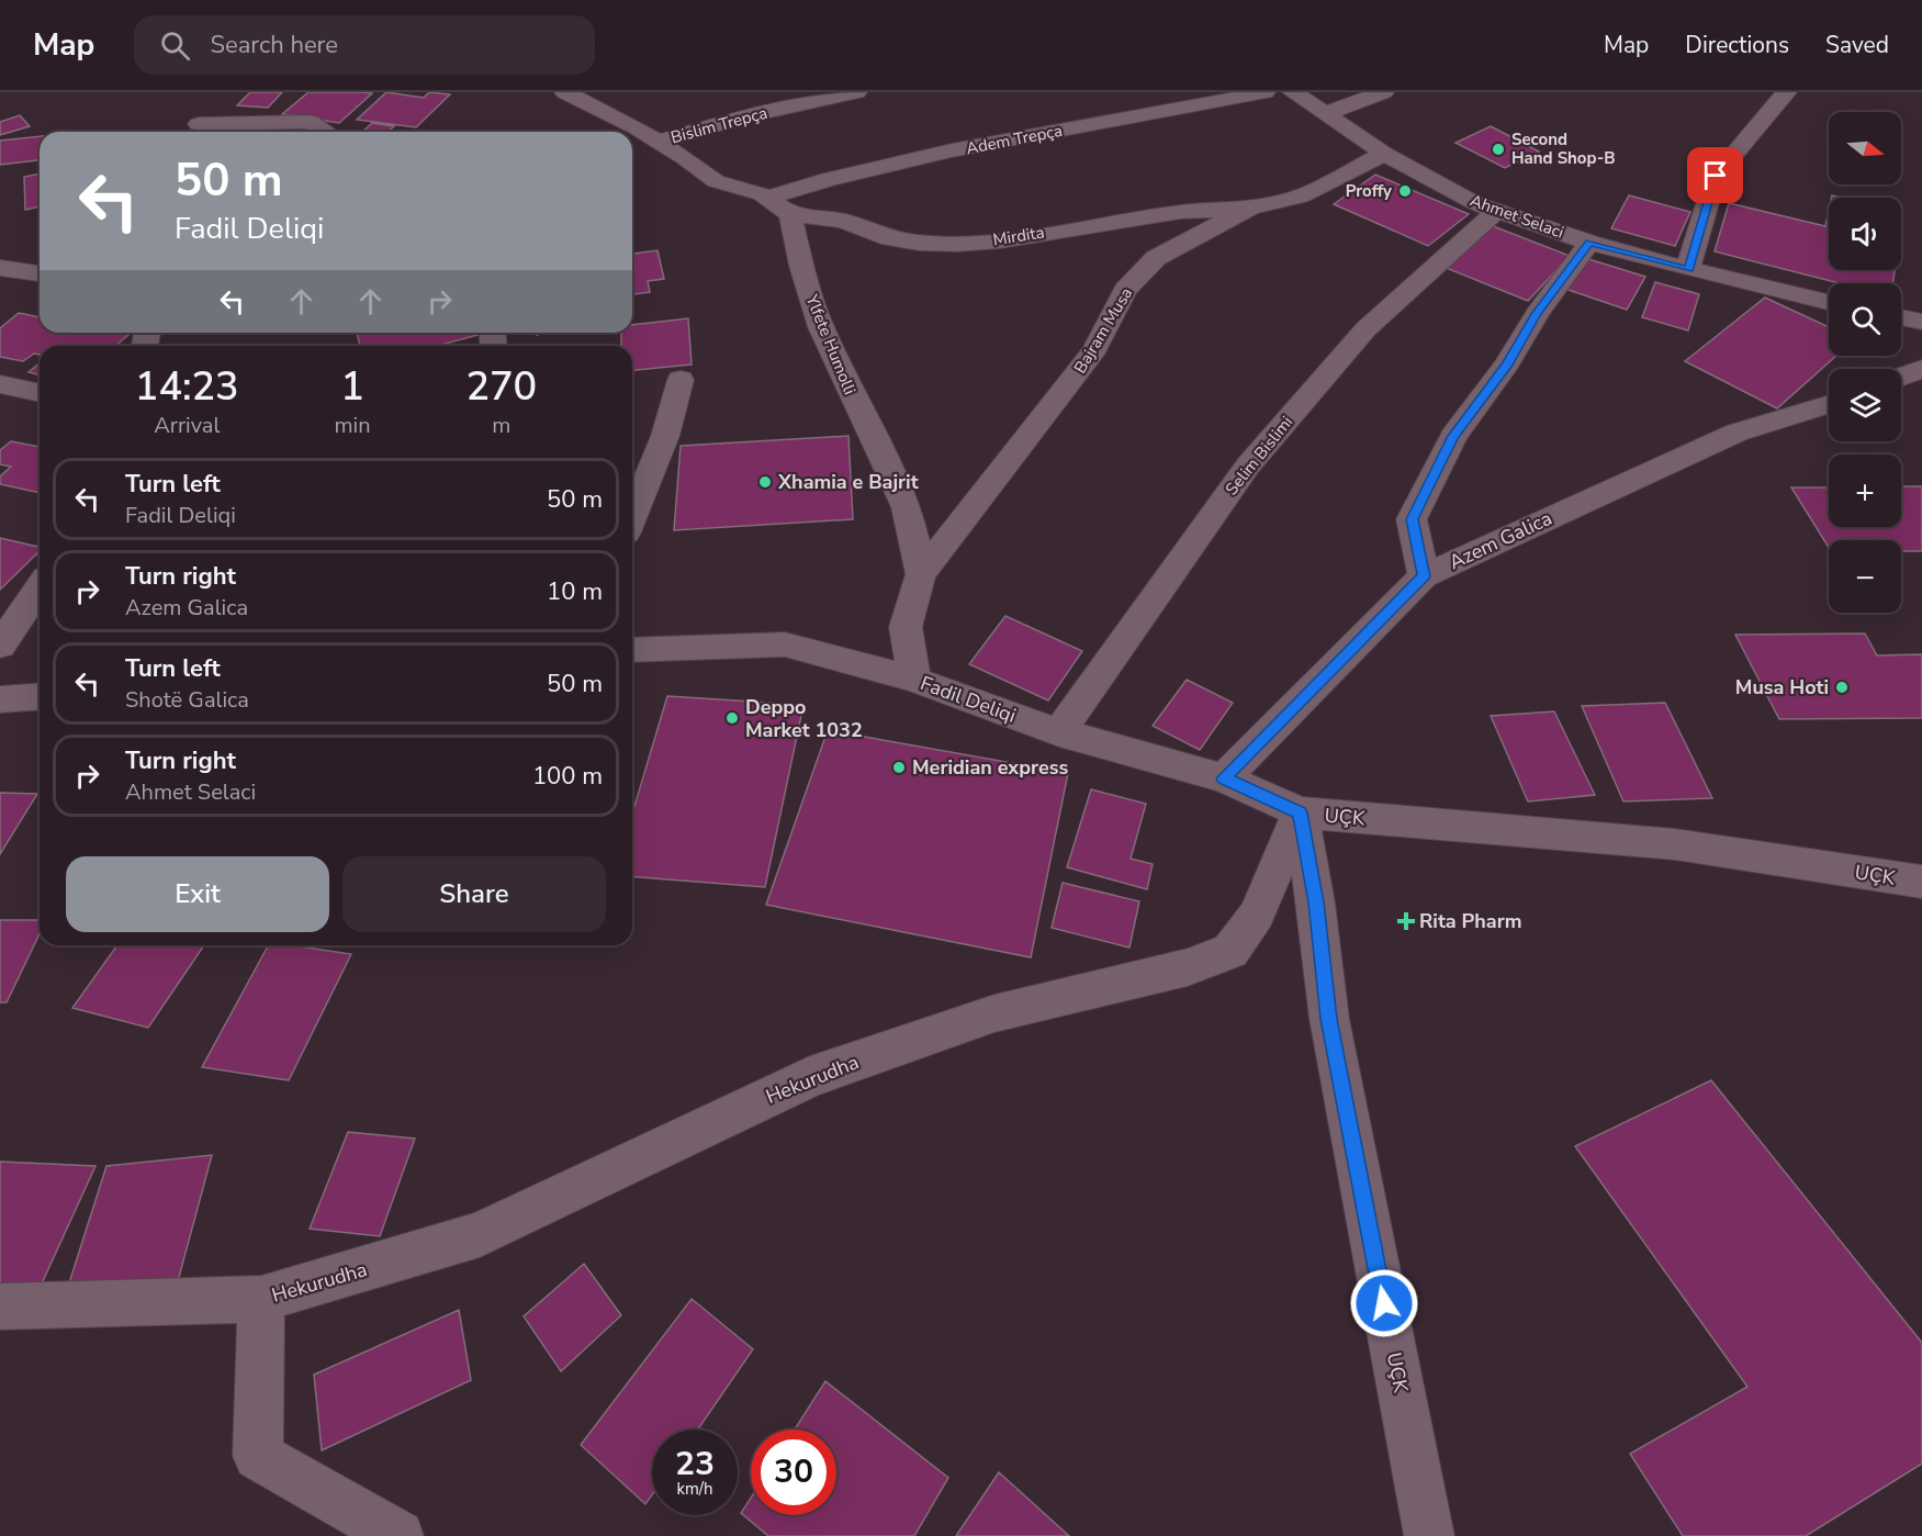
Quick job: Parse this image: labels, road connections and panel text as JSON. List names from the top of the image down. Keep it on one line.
{"streets":{"street":["Bislim Trepça","Adem Trepça","Ahmet Selaci","Mirdita","Bajram Musa","Ylfete Humolli","Selim Bislimi","Azem Galica","Fadil Deliqi","UÇK","Hekurudha"]},"crossings":[["Ahmet Selaci","Bajram Musa"],["Ahmet Selaci","Selim Bislimi"],["Mirdita","Bajram Musa"],["Mirdita","Ylfete Humolli"],["Bajram Musa","Ylfete Humolli"],["Ylfete Humolli","Fadil Deliqi"],["Selim Bislimi","Fadil Deliqi"],["Azem Galica","Fadil Deliqi"],["Fadil Deliqi","UÇK"],["Fadil Deliqi","Hekurudha"],["UÇK","Hekurudha"]],"places":{"other":["Second Hand Shop-B","Proffy","Xhamia e Bajrit","Musa Hoti","Deppo Market 1032","Meridian express"],"health":["Rita Pharm"]},"north":"right","page":{"header":"Map","search":"Search here","nav":["Map","Directions","Saved"],"map_buttons":["+","−"],"turn":["50 m","Fadil Deliqi"],"eta":["14:23","Arrival","1","min","270","m"],"list":[{"name":"Turn left","note":"Fadil Deliqi","value":"50 m"},{"name":"Turn right","note":"Azem Galica","value":"10 m"},{"name":"Turn left","note":"Shotë Galica","value":"50 m"},{"name":"Turn right","note":"Ahmet Selaci","value":"100 m"}],"buttons":["Exit","Share"],"speed":"23 km/h","limit":"30"}}
